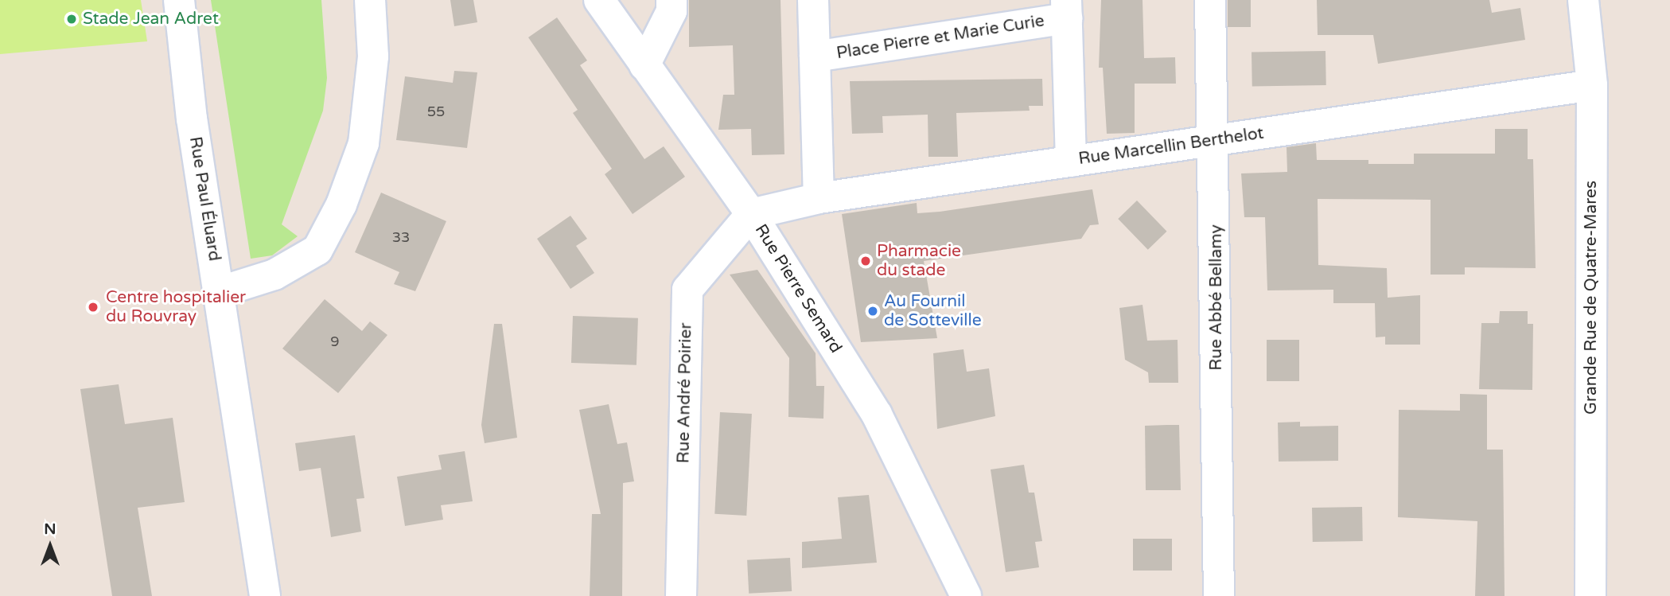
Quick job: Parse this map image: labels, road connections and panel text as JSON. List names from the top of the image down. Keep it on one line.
{"streets":{"street":["Place Pierre et Marie Curie","Rue Marcellin Berthelot","Rue Paul Éluard","Rue Pierre Semard","Rue Abbé Bellamy","Grande Rue de Quatre-Mares","Rue André Poirier"]},"crossings":[["Place Pierre et Marie Curie","Rue Marcellin Berthelot"],["Rue Marcellin Berthelot","Rue Pierre Semard"],["Rue Marcellin Berthelot","Rue Abbé Bellamy"],["Rue Marcellin Berthelot","Grande Rue de Quatre-Mares"],["Rue Marcellin Berthelot","Rue André Poirier"],["Rue Pierre Semard","Rue André Poirier"]],"places":["Stade Jean Adret","Pharmacie du stade","Centre hospitalier du Rouvray","Au Fournil de Sotteville"],"house_numbers":["55","33","9"],"north":"top"}
